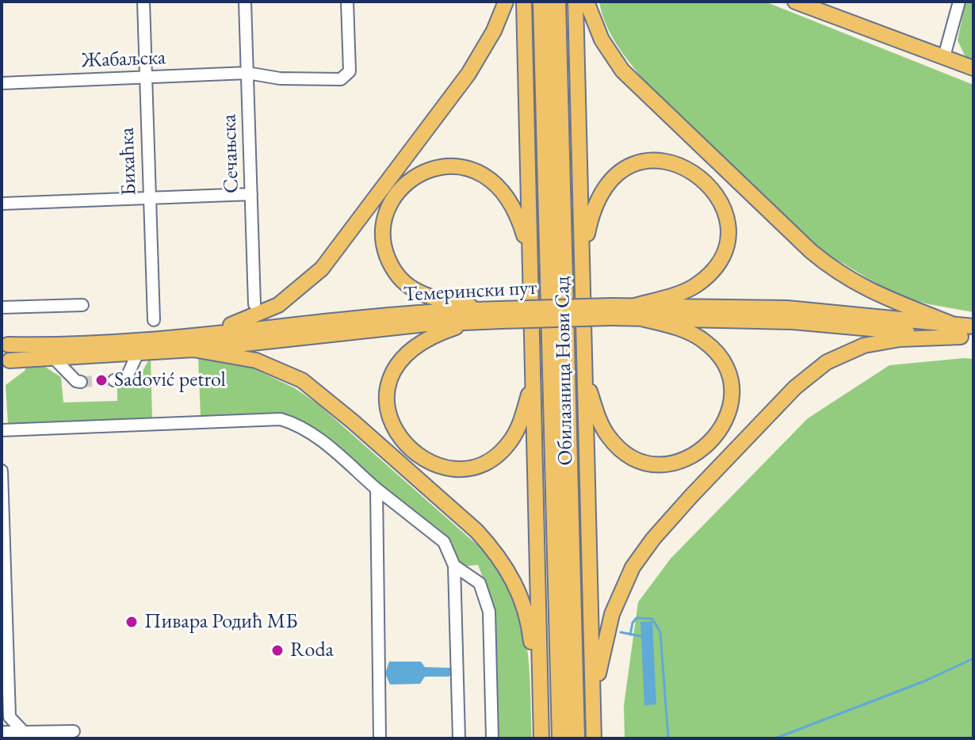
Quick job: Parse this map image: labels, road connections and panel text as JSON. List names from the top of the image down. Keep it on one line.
{"streets":{"main road":["Темерински пут","Обилазница Нови Сад"],"street":["Жабаљска","Сечањска","Бихаћка"]},"crossings":[["Жабаљска","Сечањска"],["Жабаљска","Бихаћка"]],"places":["Sadović petrol","Пивара Родић МБ","Roda"]}
